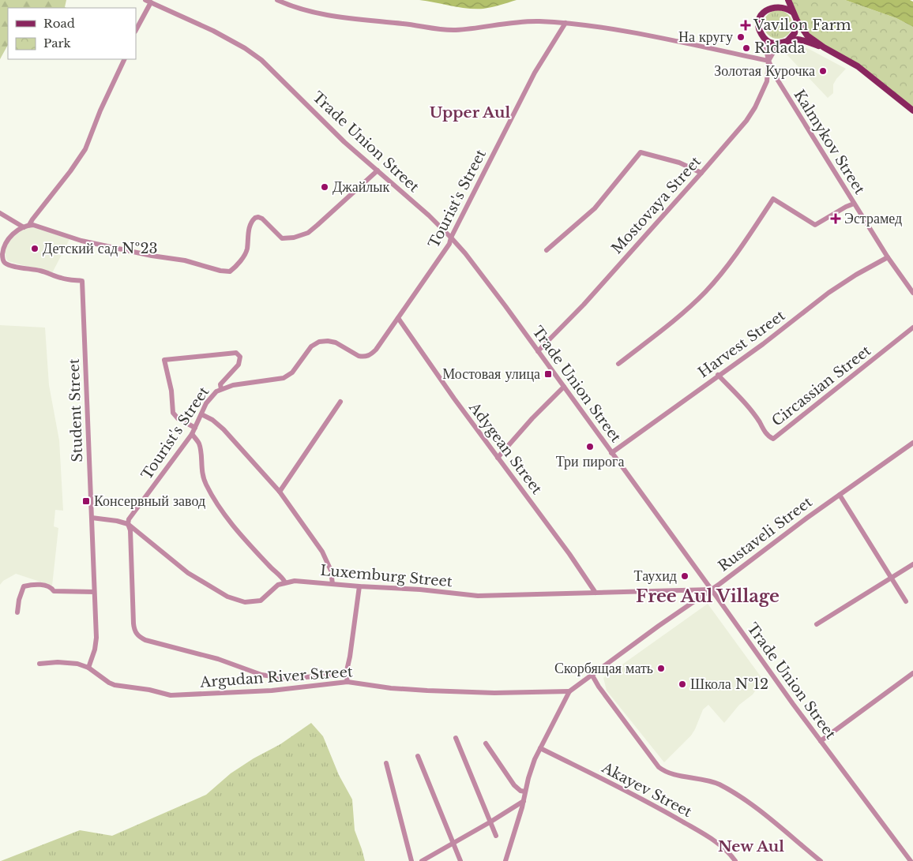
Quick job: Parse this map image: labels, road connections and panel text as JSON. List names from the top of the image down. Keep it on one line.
{"streets":{"street":["Trade Union Street","Kalmykov Street","Tourist's Street","Mostovaya Street","Harvest Street","Circassian Street","Student Street","Adygean Street","Rustaveli Street","Luxemburg Street","Argudan River Street","Akayev Street"]},"crossings":[["Trade Union Street","Tourist's Street"],["Trade Union Street","Mostovaya Street"],["Trade Union Street","Harvest Street"],["Trade Union Street","Rustaveli Street"],["Trade Union Street","Luxemburg Street"],["Kalmykov Street","Mostovaya Street"],["Kalmykov Street","Harvest Street"],["Tourist's Street","Adygean Street"],["Harvest Street","Circassian Street"],["Student Street","Argudan River Street"],["Adygean Street","Luxemburg Street"],["Rustaveli Street","Luxemburg Street"],["Rustaveli Street","Argudan River Street"],["Rustaveli Street","Akayev Street"]],"districts":["Upper Aul","Free Aul Village","New Aul"],"places":{"health":["Vavilon Farm","Эстрамед"],"other":["На кругу","Ridada","Золотая Курочка","Джайлык","Детский сад №23","Три пирога","Таухид","Скорбящая мать","Школа №12"],"transit":["Мостовая улица","Консервный завод"]},"legend":["Road","Park"]}
